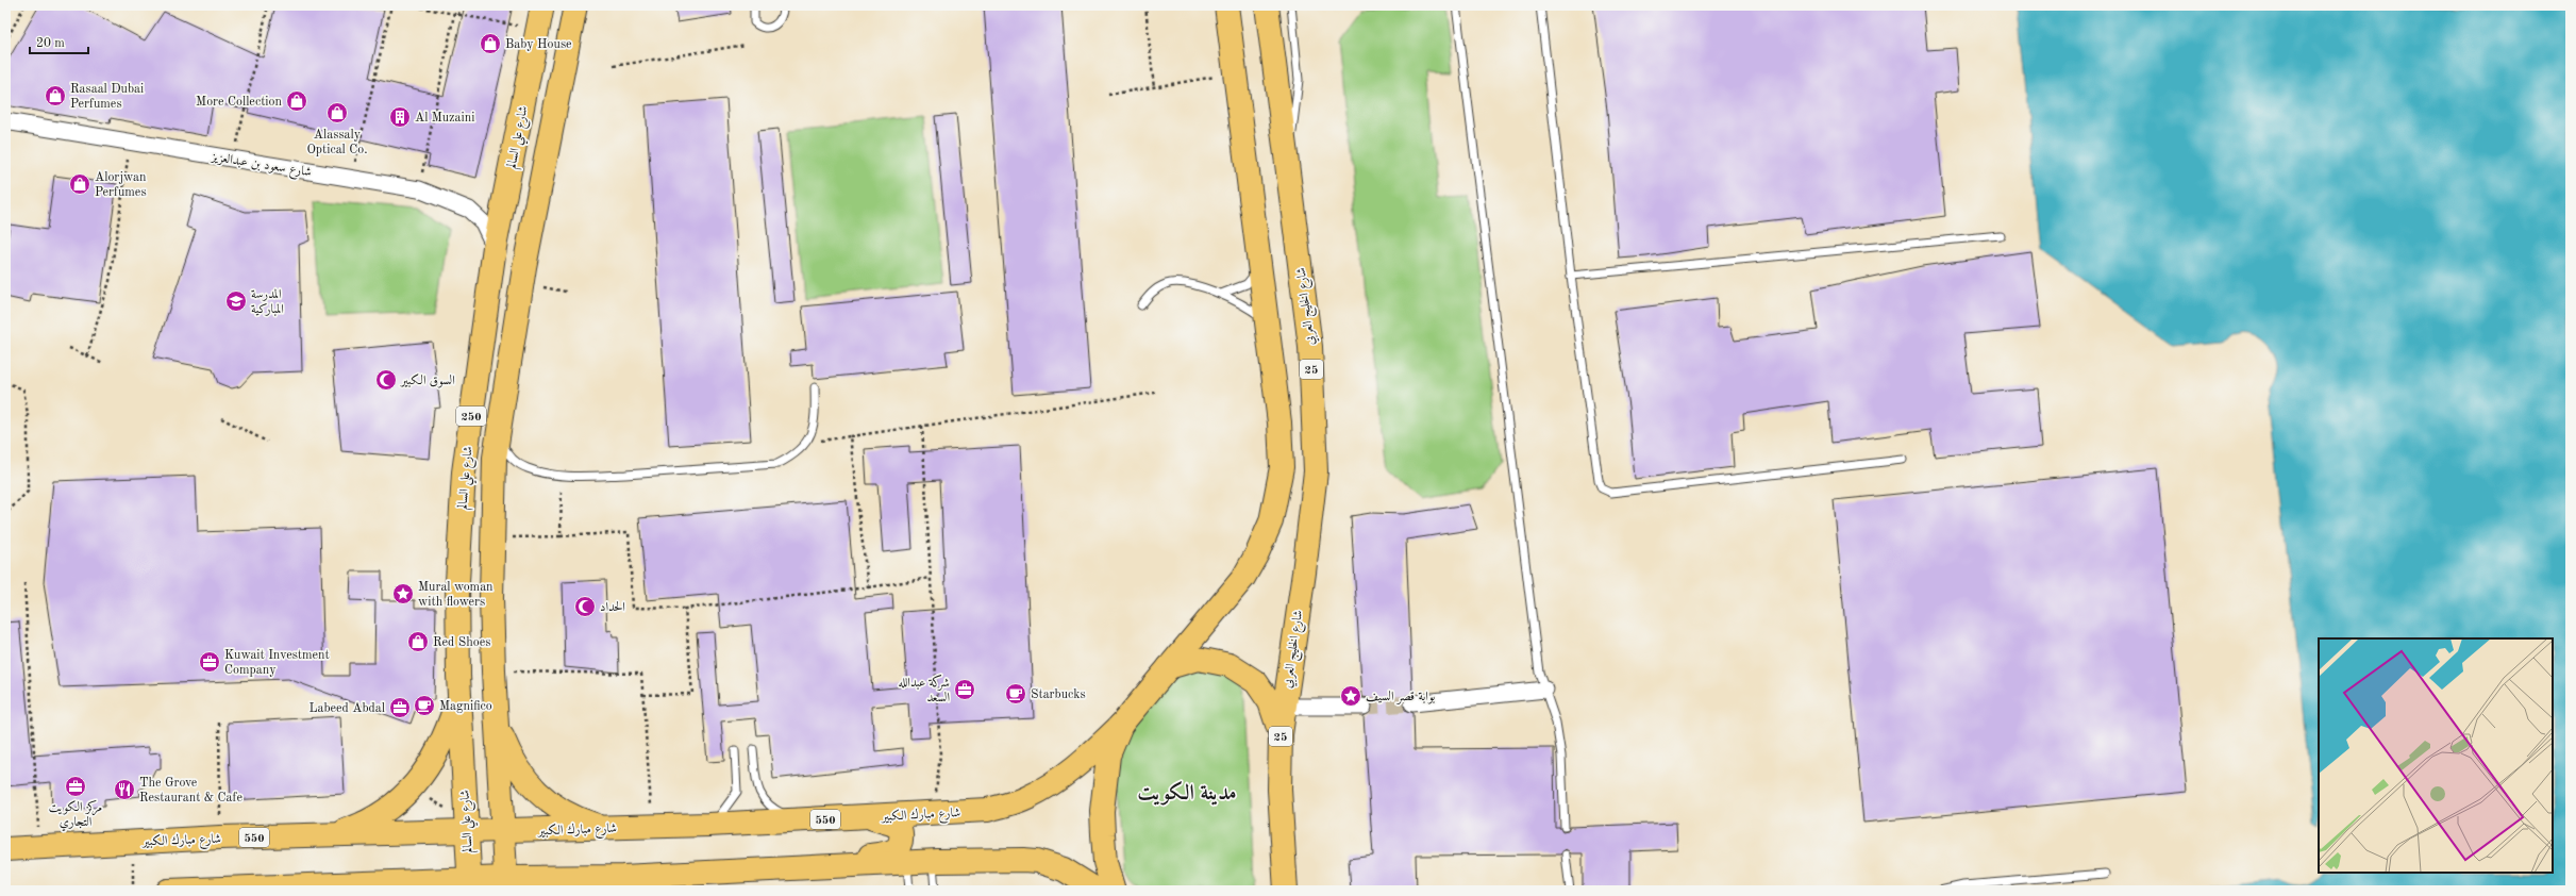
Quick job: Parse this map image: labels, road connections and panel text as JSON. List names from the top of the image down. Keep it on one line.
{"streets":{"main road":["شارع علي السالم","شارع الخليج العربي","25","250","شارع مبارك الكبير","550"],"street":["شارع سعود بن عبدالعزيز"]},"crossings":[["شارع علي السالم","شارع سعود بن عبدالعزيز"],["شارع علي السالم","شارع مبارك الكبير"],["شارع الخليج العربي","25"],["250","شارع مبارك الكبير"]],"districts":["مدينة الكويت"],"places":{"shop":["Baby House","Rasaal Dubai Perfumes","More Collection","Alassaly Optical Co.","Alorjwan Perfumes","Red Shoes"],"building":["Al Muzaini"],"school or university":["المدرسة المباركية"],"mosque":["السوق الكبير","الحداد"],"place":["Mural woman with flowers","بوابة قصر السيف"],"office":["Kuwait Investment Company","شركة عبدالله السعد","Labeed Abdal","مركز الكويت التجاري"],"cafe":["Starbucks","Magnifico"],"restaurant":["The Grove Restaurant & Cafe"]},"scale_bar":"20 m"}
